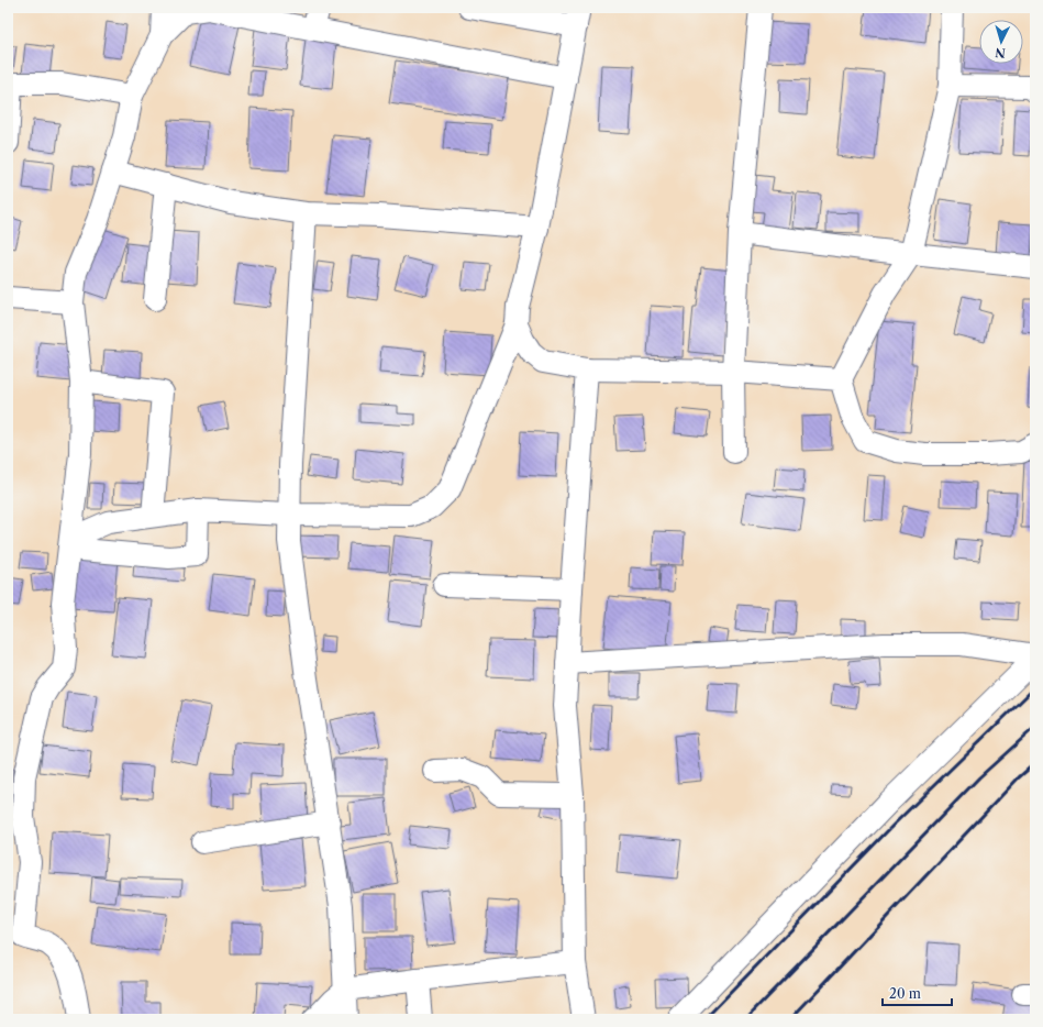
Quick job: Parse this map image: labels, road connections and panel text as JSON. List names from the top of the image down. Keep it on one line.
{"scale_bar":"20 m","north":"bottom"}
